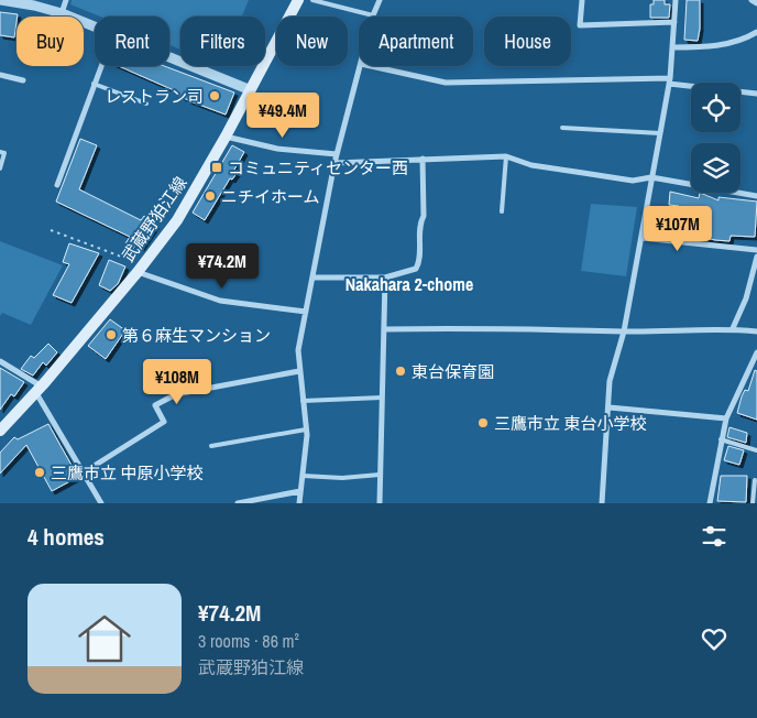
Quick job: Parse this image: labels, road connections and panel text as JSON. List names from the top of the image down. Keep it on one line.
{"streets":{"main road":["武蔵野狛江線"]},"districts":["Nakahara 2-chome"],"places":{"other":["レストラン司","ニチイホーム","第６麻生マンション","東台保育園","三鷹市立 東台小学校","三鷹市立 中原小学校"],"transit":["コミュニティセンター西"]},"page":{"chip":["Buy","Rent","Filters","New","Apartment","House"],"price":["¥49.4M","¥107M","¥74.2M","¥108M"],"heading":"4 homes","list":[{"name":"¥74.2M","note":"3 rooms · 86 m² · 武蔵野狛江線"}]}}
